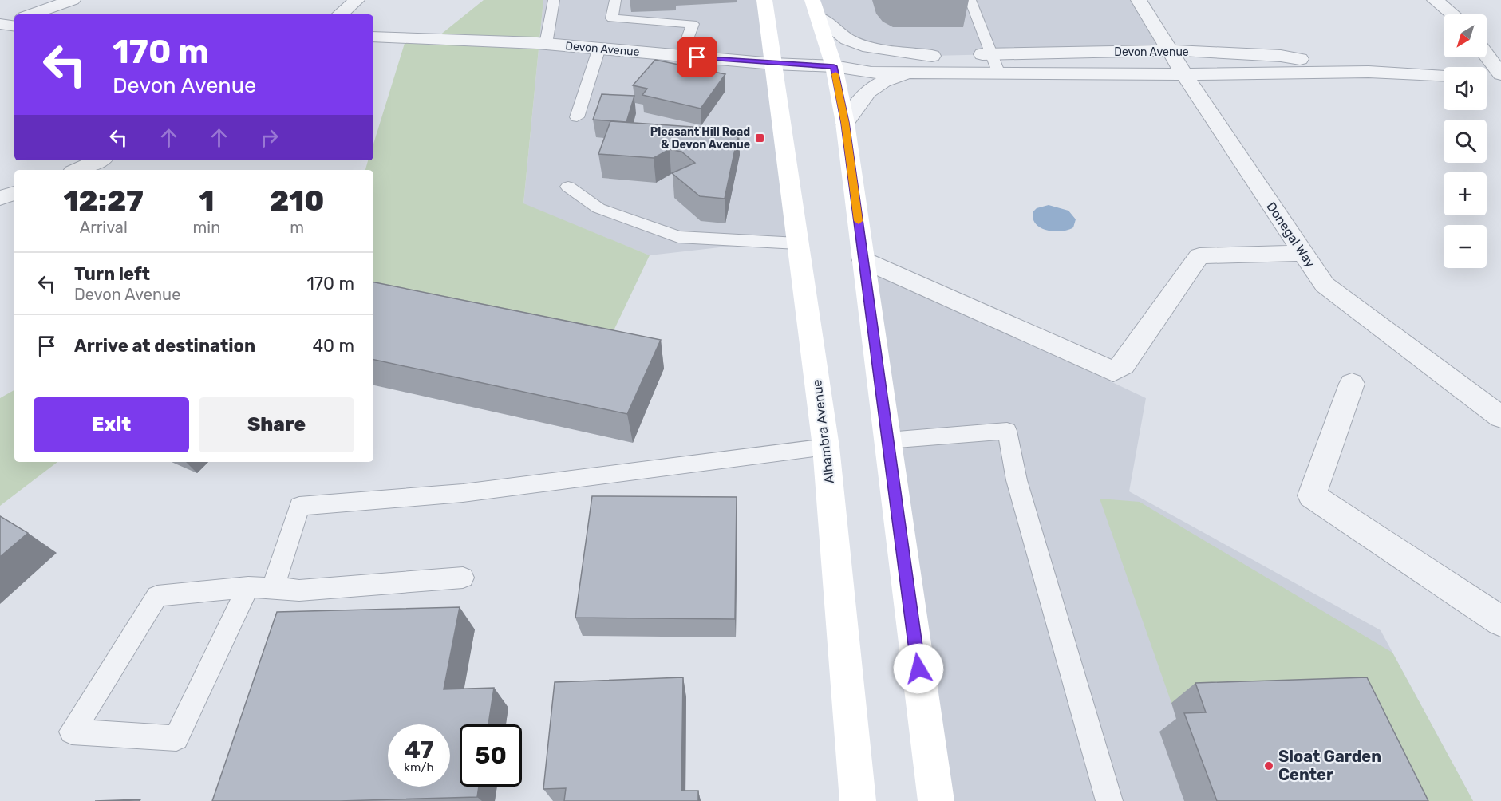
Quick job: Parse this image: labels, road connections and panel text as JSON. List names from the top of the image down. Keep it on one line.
{"streets":{"main road":["Alhambra Avenue"],"street":["Devon Avenue","Donegal Way"]},"crossings":[["Devon Avenue","Donegal Way"],["Devon Avenue","Alhambra Avenue"]],"places":{"transit":["Pleasant Hill Road & Devon Avenue"],"other":["Sloat Garden Center"]},"north":"bottom left","page":{"map_buttons":["+","−"],"turn":["170 m","Devon Avenue"],"eta":["12:27","Arrival","1","min","210","m"],"list":[{"name":"Turn left","note":"Devon Avenue","value":"170 m"},{"name":"Arrive at destination","value":"40 m"}],"buttons":["Exit","Share"],"speed":"47 km/h","limit":"50"}}
